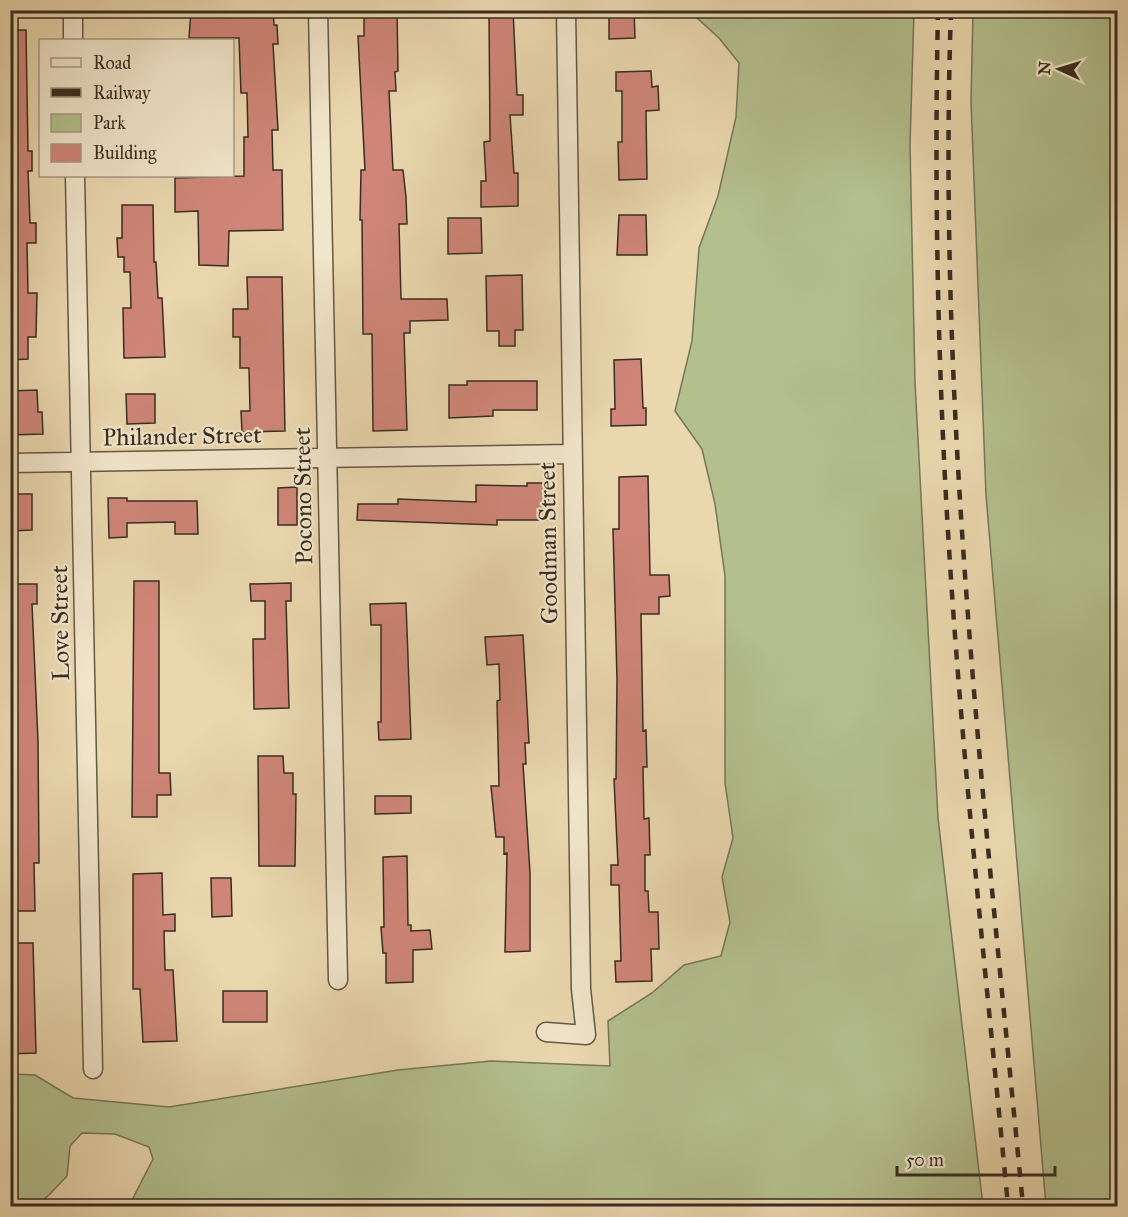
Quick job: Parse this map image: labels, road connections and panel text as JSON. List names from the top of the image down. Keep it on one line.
{"streets":{"street":["Philander Street","Pocono Street","Goodman Street","Love Street"]},"crossings":[["Philander Street","Pocono Street"],["Philander Street","Goodman Street"],["Philander Street","Love Street"]],"legend":["Road","Railway","Park","Building"],"scale_bar":"50 m","north":"left"}
